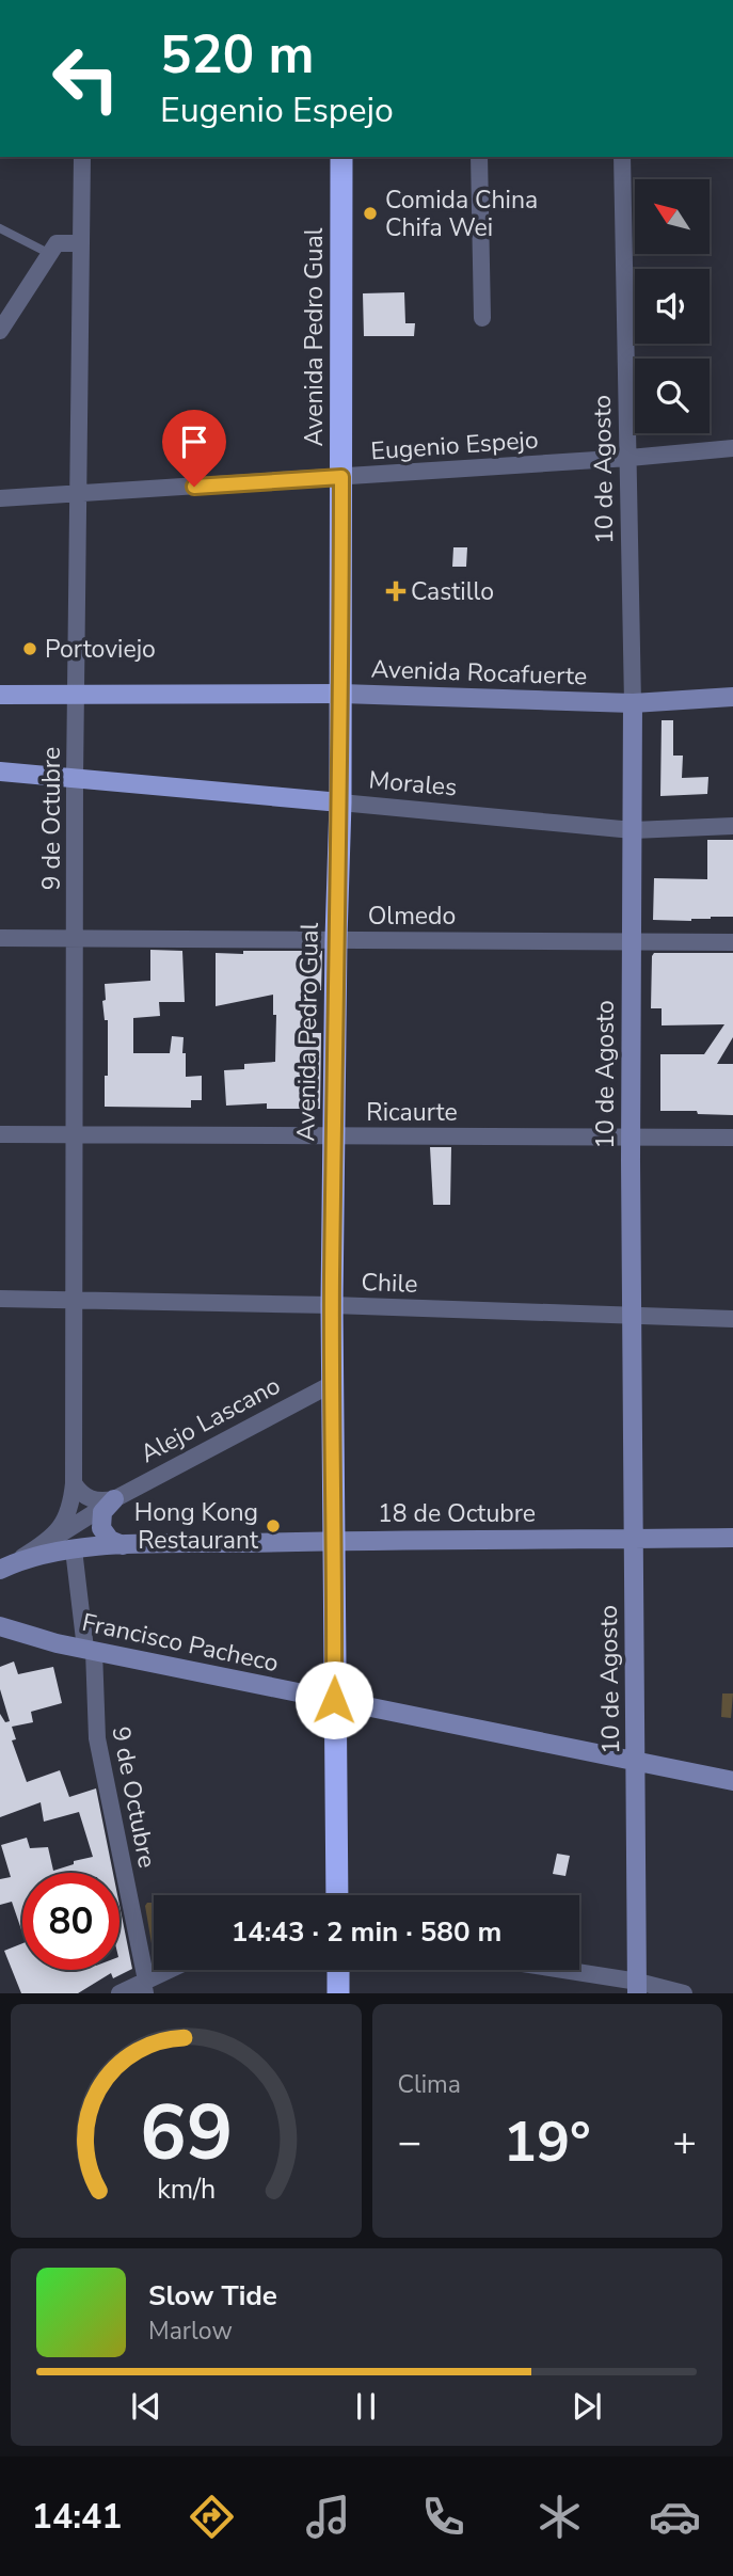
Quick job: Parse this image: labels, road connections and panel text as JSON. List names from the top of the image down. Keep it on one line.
{"streets":{"highway":["Avenida Pedro Gual"],"main road":["Avenida Rocafuerte","Morales"],"street":["Eugenio Espejo","10 de Agosto","9 de Octubre","Olmedo","Ricaurte","Chile","Alejo Lascano","18 de Octubre","Francisco Pacheco"]},"crossings":[["Avenida Pedro Gual","Eugenio Espejo"],["Avenida Pedro Gual","Avenida Rocafuerte"],["Avenida Pedro Gual","Morales"],["Avenida Pedro Gual","Olmedo"],["Avenida Pedro Gual","Ricaurte"],["Avenida Pedro Gual","Chile"],["Avenida Pedro Gual","Alejo Lascano"],["Avenida Pedro Gual","18 de Octubre"],["Avenida Pedro Gual","Francisco Pacheco"],["Eugenio Espejo","10 de Agosto"],["Eugenio Espejo","9 de Octubre"],["10 de Agosto","Avenida Rocafuerte"],["10 de Agosto","Morales"],["10 de Agosto","Olmedo"],["10 de Agosto","Ricaurte"],["10 de Agosto","Chile"],["10 de Agosto","18 de Octubre"],["10 de Agosto","Francisco Pacheco"],["Avenida Rocafuerte","9 de Octubre"],["Morales","9 de Octubre"],["9 de Octubre","Olmedo"],["9 de Octubre","Ricaurte"],["9 de Octubre","Chile"],["9 de Octubre","Alejo Lascano"],["9 de Octubre","18 de Octubre"],["9 de Octubre","Francisco Pacheco"],["Alejo Lascano","18 de Octubre"]],"places":{"other":["Comida China Chifa Wei","Portoviejo","Hong Kong Restaurant"],"health":["Castillo"]},"north":"top left","page":{"turn":["520 m","Eugenio Espejo"],"limit":"80","trip":"14:43 · 2 min · 580 m","tile":"Clima","heat":["−","19°","+"],"song":["Slow Tide","Marlow"],"tabs":"14:41","gauge":["69","km/h"]}}
